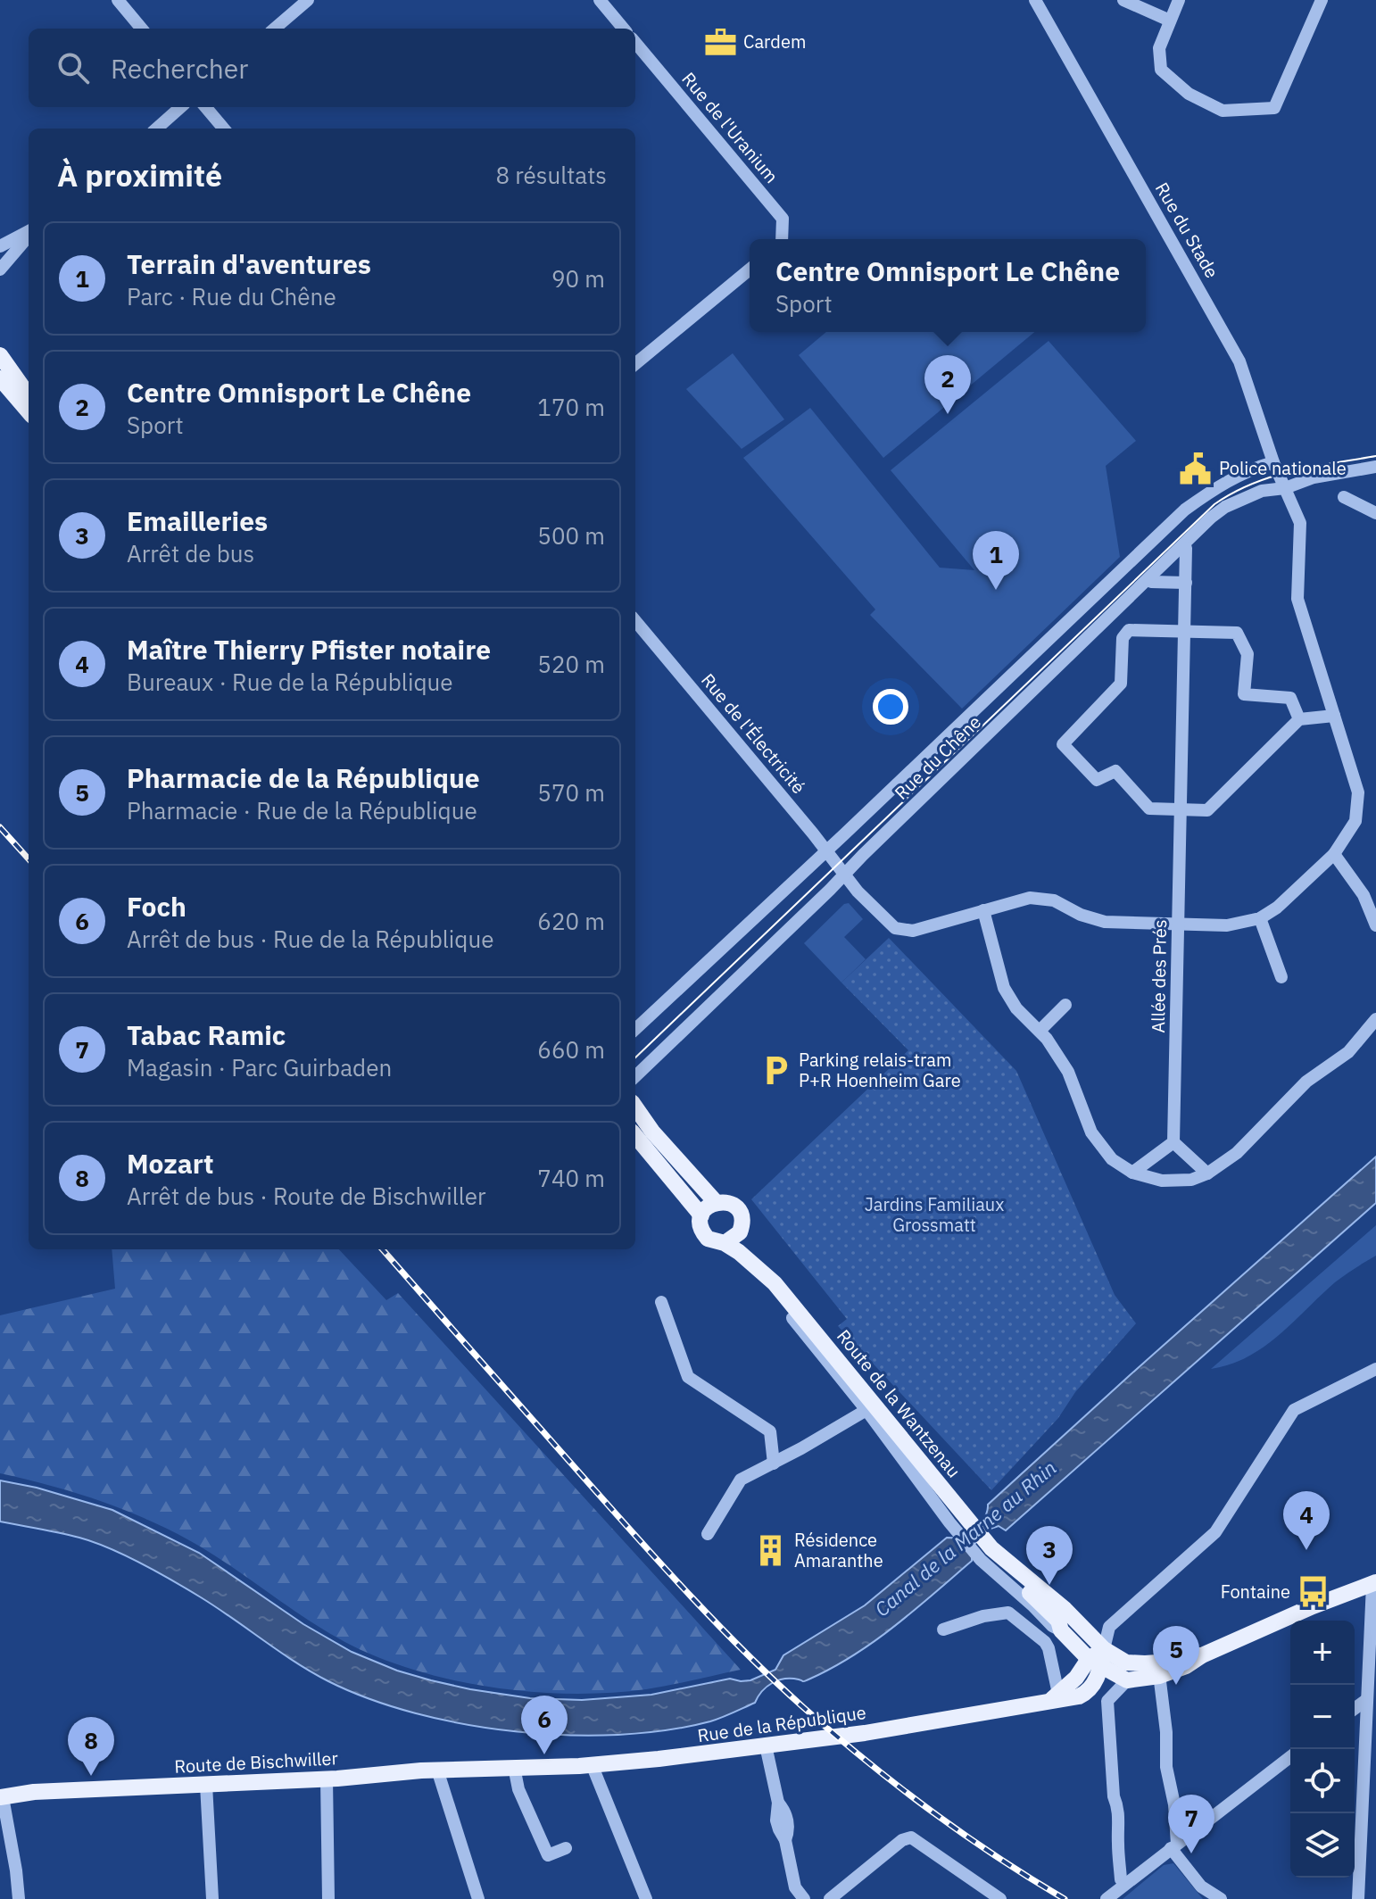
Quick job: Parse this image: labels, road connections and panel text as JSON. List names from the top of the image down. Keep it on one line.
{"streets":{"main road":["Route de la Wantzenau","Rue de la République","Route de Bischwiller"],"street":["Rue de l'Uranium","Rue du Stade","Rue de l'Électricité","Rue du Chêne","Allée des Prés"]},"crossings":[["Rue du Stade","Rue de l'Électricité"],["Rue du Stade","Rue du Chêne"],["Rue de l'Électricité","Rue du Chêne"],["Rue de l'Électricité","Allée des Prés"],["Rue de la République","Route de Bischwiller"]],"water":["Canal de la Marne au Rhin"],"parks":["Jardins Familiaux Grossmatt"],"places":{"office":["Cardem"],"public building":["Police nationale"],"parking":["Parking relais-tram P+R Hoenheim Gare"],"building":["Résidence Amaranthe"],"bus stop":["Fontaine"]},"page":{"search":"Rechercher","heading":["À proximité","8 résultats"],"list":[{"mark":"1","name":"Terrain d'aventures","note":"Parc · Rue du Chêne","value":"90 m"},{"mark":"2","name":"Centre Omnisport Le Chêne","note":"Sport","value":"170 m"},{"mark":"3","name":"Emailleries","note":"Arrêt de bus","value":"500 m"},{"mark":"4","name":"Maître Thierry Pfister notaire","note":"Bureaux · Rue de la République","value":"520 m"},{"mark":"5","name":"Pharmacie de la République","note":"Pharmacie · Rue de la République","value":"570 m"},{"mark":"6","name":"Foch","note":"Arrêt de bus · Rue de la République","value":"620 m"},{"mark":"7","name":"Tabac Ramic","note":"Magasin · Parc Guirbaden","value":"660 m"},{"mark":"8","name":"Mozart","note":"Arrêt de bus · Route de Bischwiller","value":"740 m"}],"popup":["Centre Omnisport Le Chêne","Sport"],"pins":["2","1","4","3","5","6","8","7"],"map_buttons":["+","−"]}}
